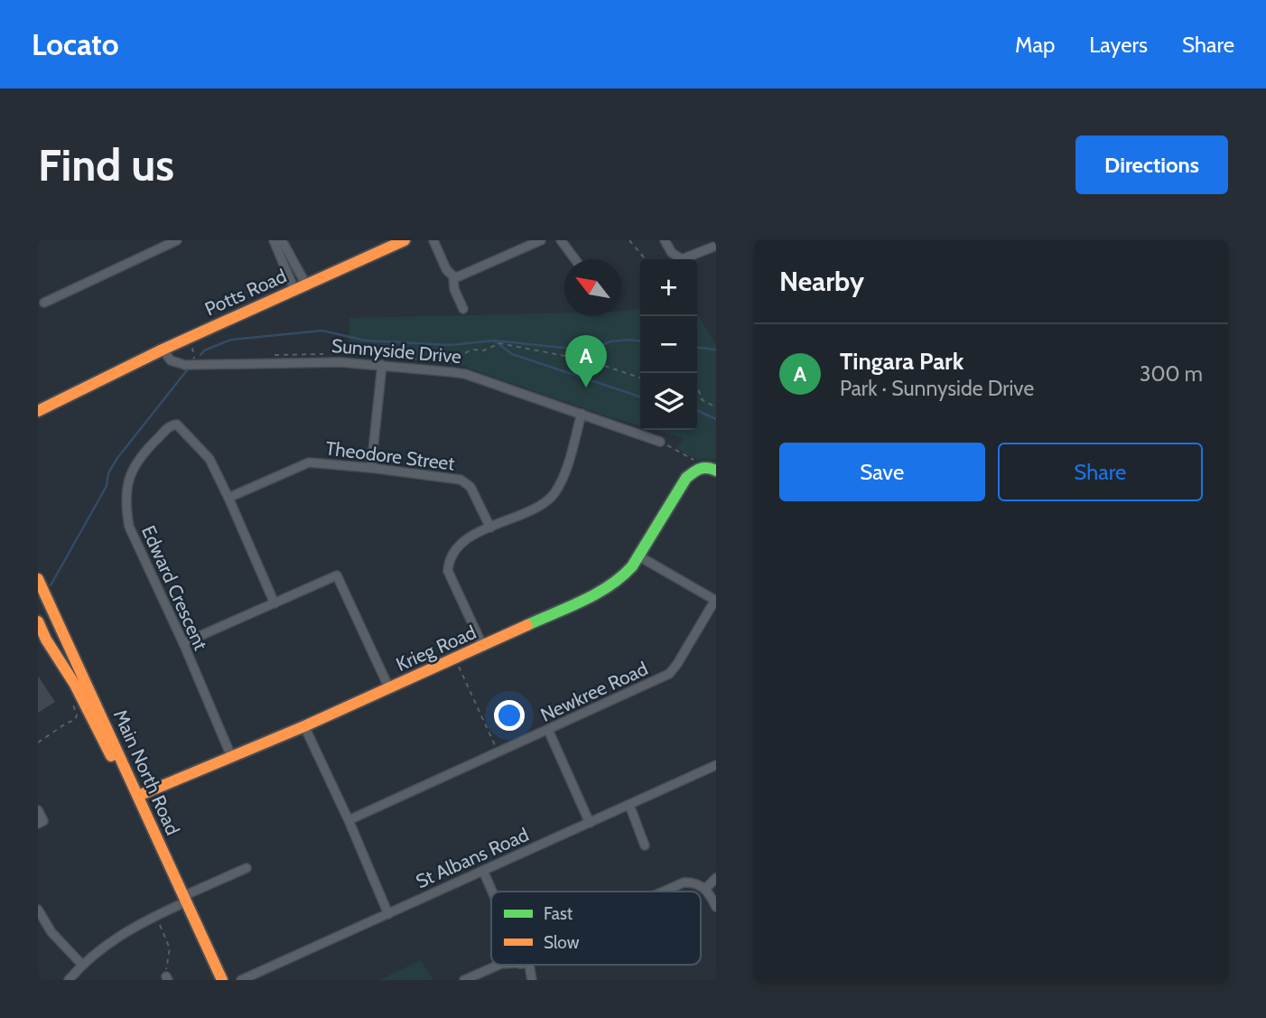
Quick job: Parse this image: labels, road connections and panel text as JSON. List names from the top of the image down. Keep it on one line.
{"streets":{"street":["Potts Road","Sunnyside Drive","Theodore Street","Edward Crescent","Krieg Road","Newkree Road","Main North Road","St Albans Road"]},"crossings":[["Potts Road","Sunnyside Drive"],["Theodore Street","Edward Crescent"],["Edward Crescent","Krieg Road"],["Krieg Road","Main North Road"]],"legend":["Fast","Slow"],"north":"top left","page":{"header":"Locato","nav":["Map","Layers","Share"],"buttons":["Directions",["Save","Share"]],"title":"Find us","heading":"Nearby","map_buttons":["+","−"],"list":[{"mark":"A","name":"Tingara Park","note":"Park · Sunnyside Drive","value":"300 m"}],"pins":"A"}}
